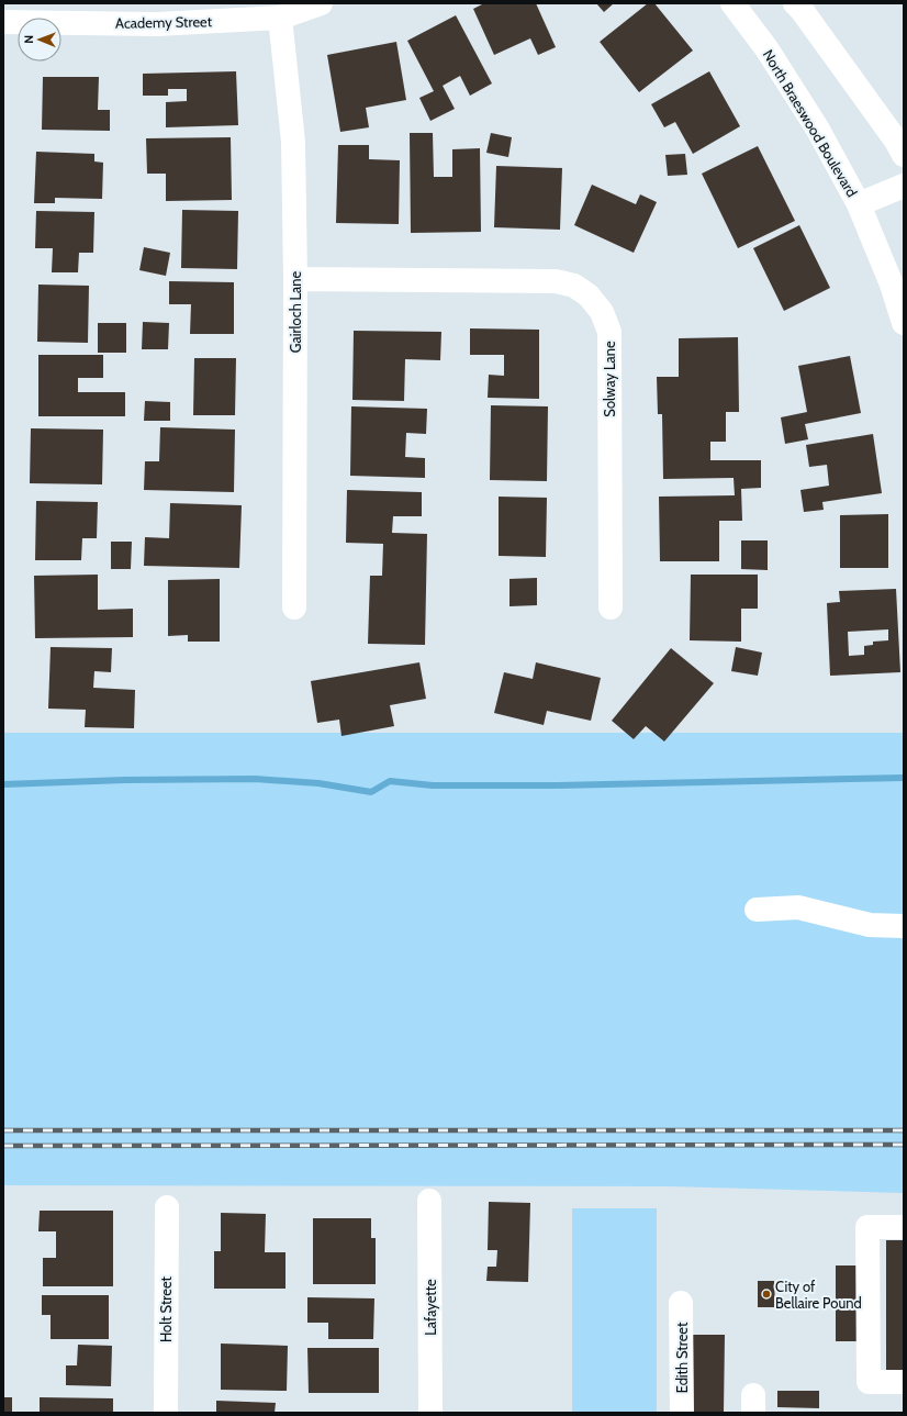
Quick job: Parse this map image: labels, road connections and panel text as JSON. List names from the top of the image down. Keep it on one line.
{"streets":{"street":["Academy Street","North Braeswood Boulevard","Gairloch Lane","Solway Lane","Lafayette","Holt Street","Edith Street"]},"crossings":[["Academy Street","Gairloch Lane"],["Gairloch Lane","Solway Lane"]],"places":["City of Bellaire Pound"],"north":"left"}
